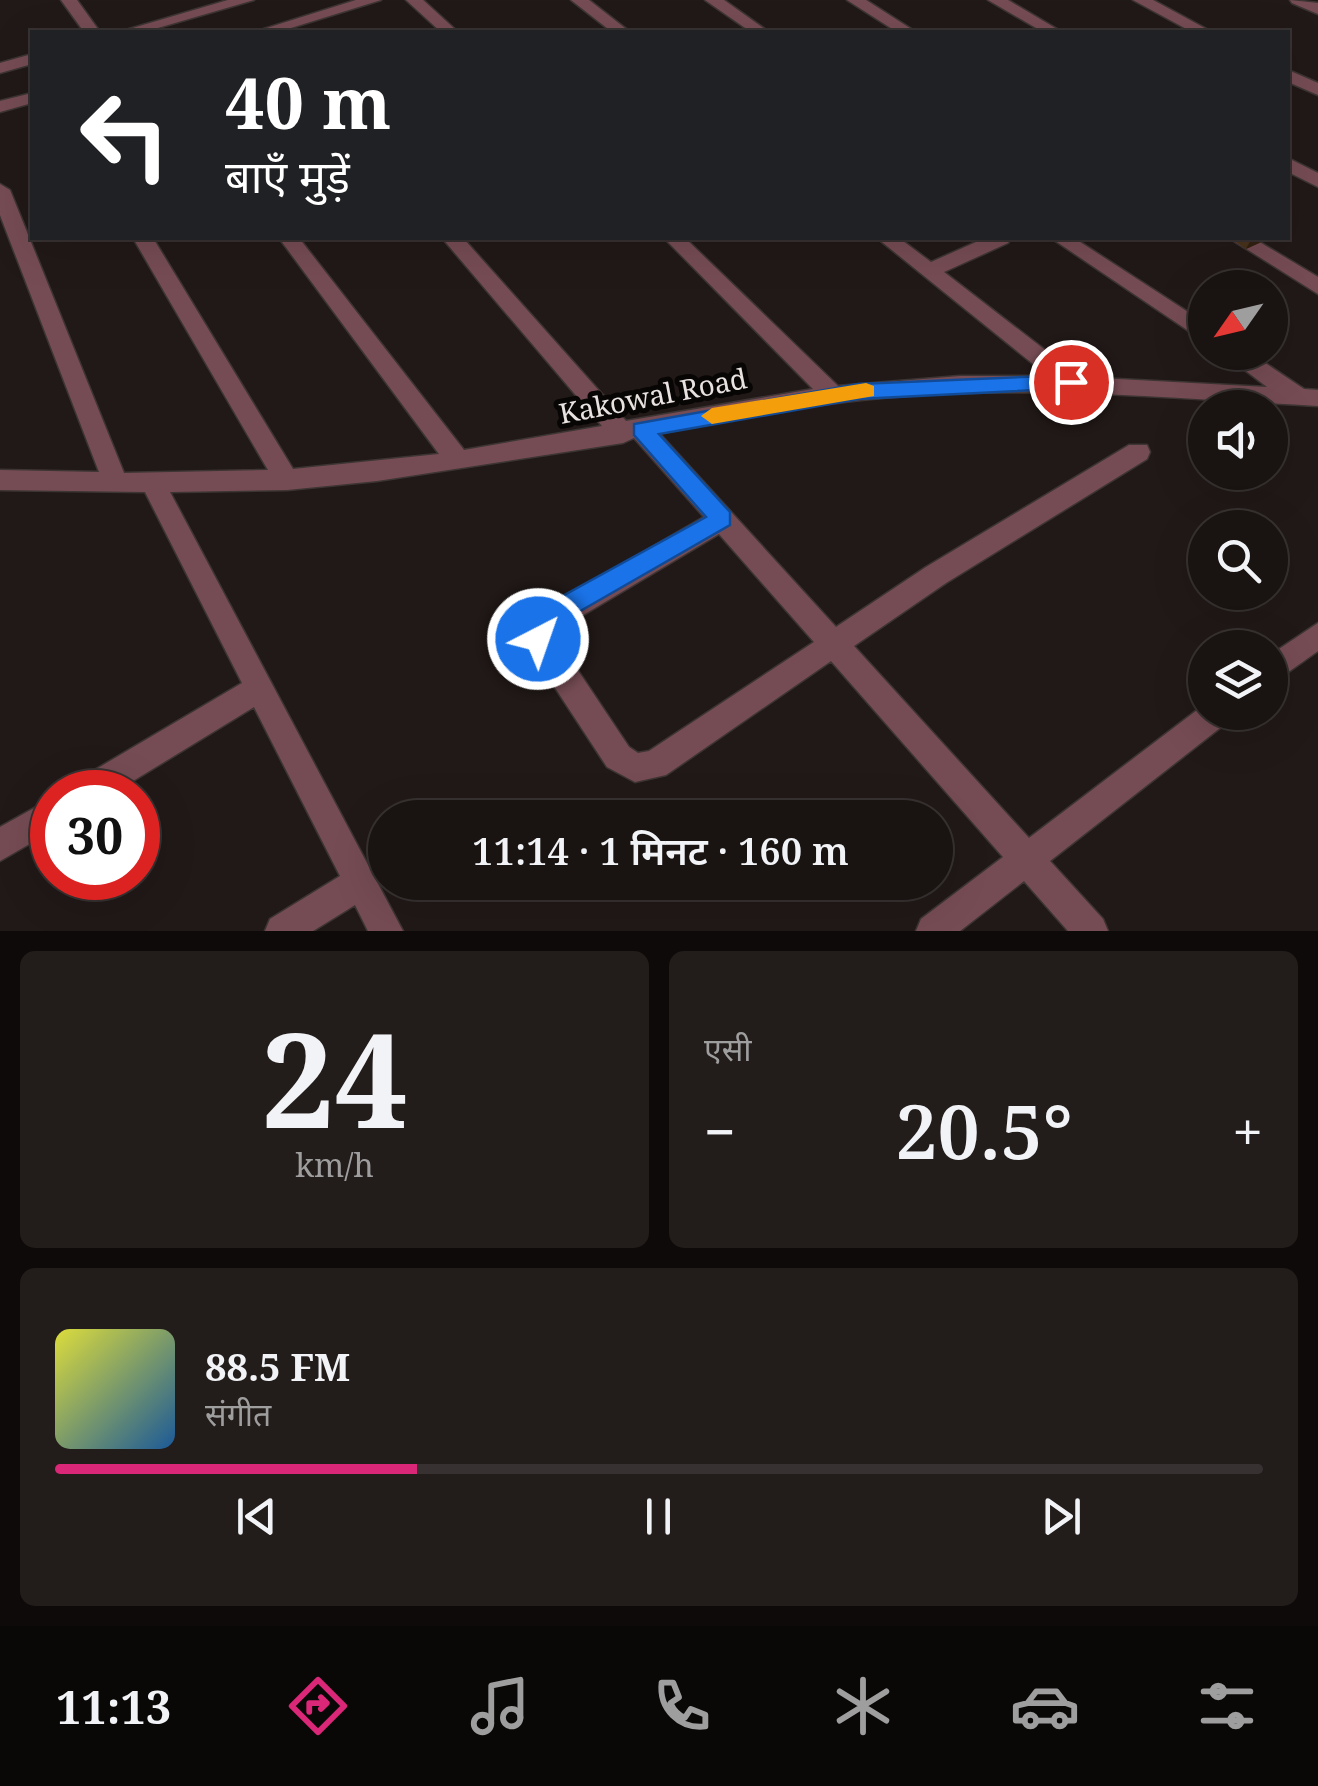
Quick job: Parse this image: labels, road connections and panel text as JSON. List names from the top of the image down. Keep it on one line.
{"streets":{"street":["Kakowal Road"]},"north":"bottom left","page":{"turn":["40 m","बाएँ मुड़ें"],"limit":"30","trip":"11:14 · 1 मिनट · 160 m","tile":[["24","km/h"],"एसी"],"heat":["−","20.5°","+"],"song":["88.5 FM","संगीत"],"tabs":"11:13"}}
